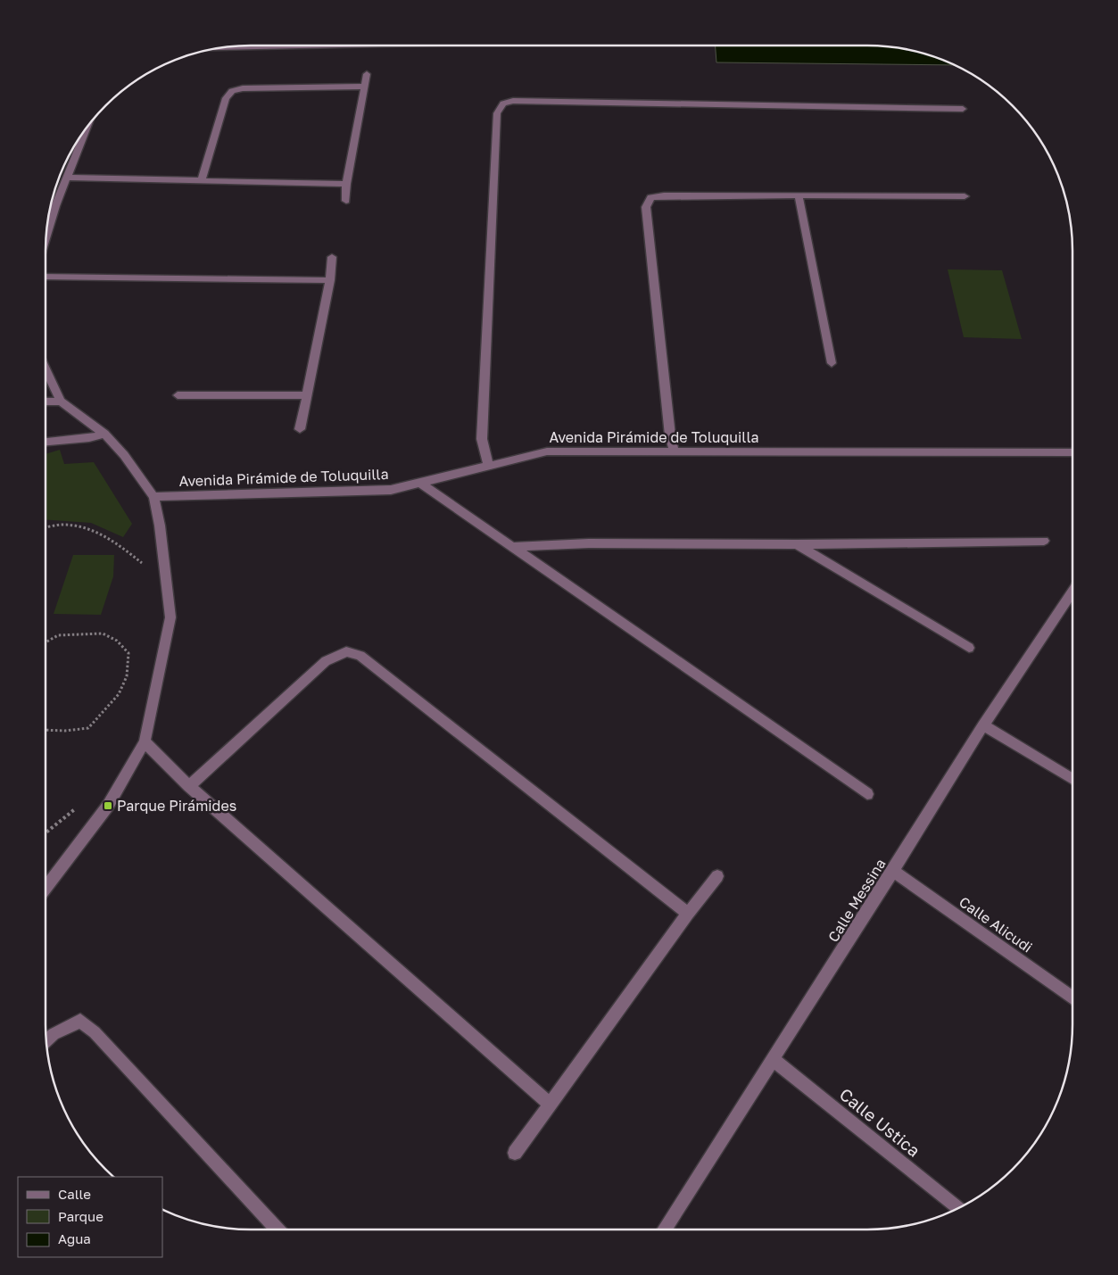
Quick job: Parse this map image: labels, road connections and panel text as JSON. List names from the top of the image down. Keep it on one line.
{"streets":{"street":["Avenida Pirámide de Toluquilla","Calle Messina","Calle Alicudi","Calle Ustica"]},"crossings":[["Calle Messina","Calle Alicudi"],["Calle Messina","Calle Ustica"]],"places":{"transit":["Parque Pirámides"]},"legend":["Calle","Parque","Agua"]}
